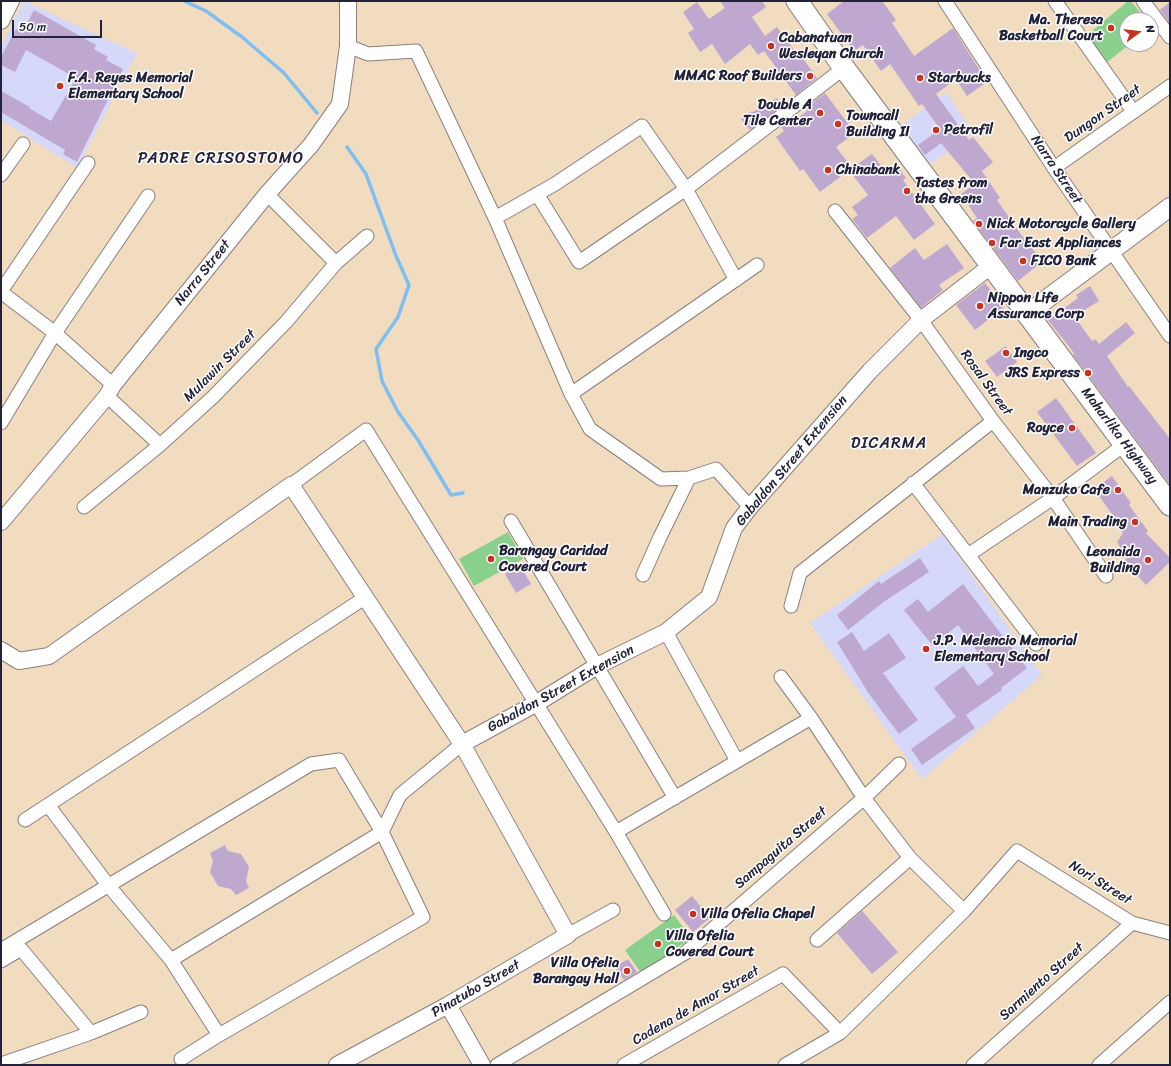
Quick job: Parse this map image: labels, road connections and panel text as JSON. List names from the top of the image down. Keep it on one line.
{"streets":{"main road":["Maharlika Highway"],"street":["Dungon Street","Narra Street","Mulawin Street","Rosal Street","Gabaldon Street Extension","Sampaguita Street","Nori Street","Sarmiento Street","Pinatubo Street","Cadena de Amor Street"]},"crossings":[["Dungon Street","Narra Street"],["Rosal Street","Gabaldon Street Extension"],["Maharlika Highway","Gabaldon Street Extension"],["Nori Street","Sarmiento Street"]],"districts":["PADRE CRISOSTOMO","DICARMA"],"places":["Ma. Theresa Basketball Court","Cabanatuan Wesleyan Church","MMAC Roof Builders","Starbucks","F.A. Reyes Memorial Elementary School","Double A Tile Center","Towncall Building II","Petrofil","Chinabank","Tastes from the Greens","Nick Motorcycle Gallery","Far East Appliances","FICO Bank","Nippon Life Assurance Corp","Ingco","JRS Express","Royce","Manzuko Cafe","Main Trading","Barangay Caridad Covered Court","Leonaida Building","J.P. Melencio Memorial Elementary School","Villa Ofelia Chapel","Villa Ofelia Covered Court","Villa Ofelia Barangay Hall"],"scale_bar":"50 m","north":"right"}
